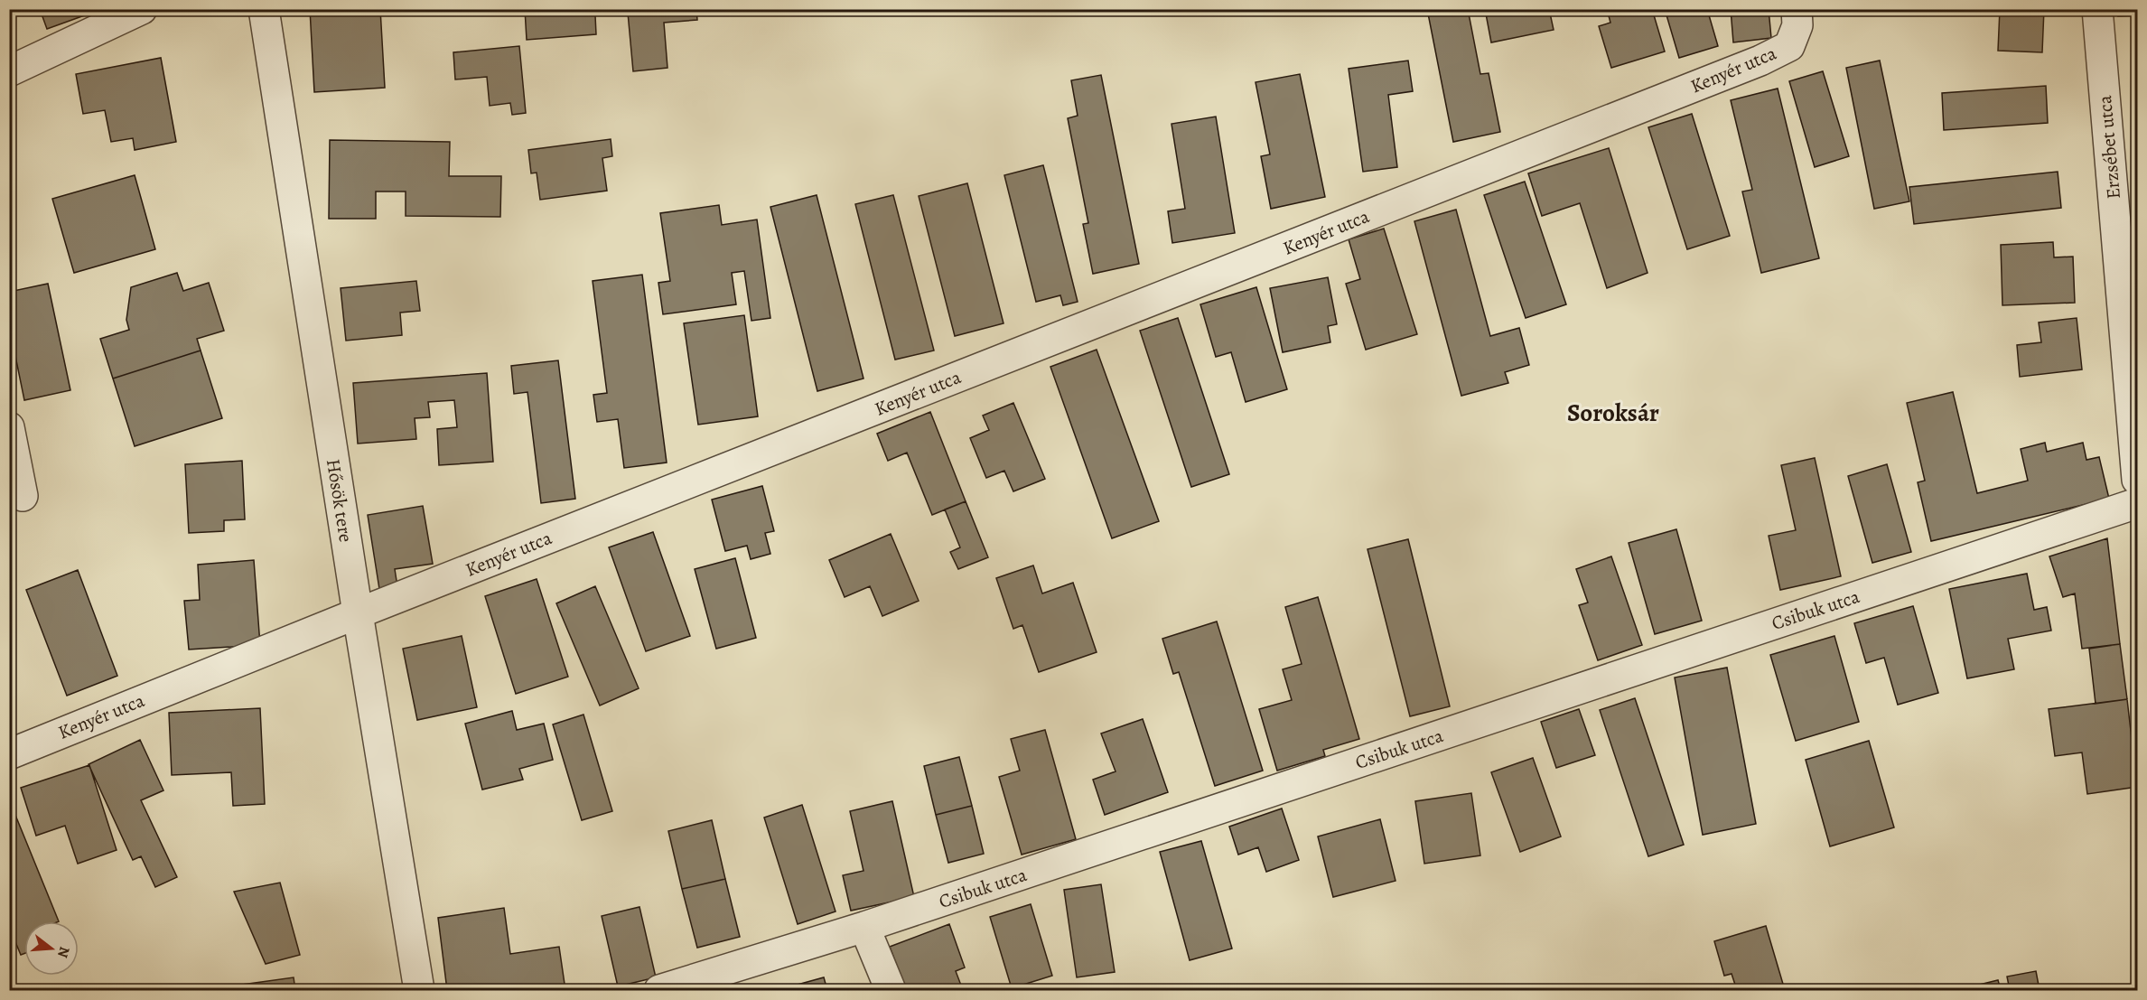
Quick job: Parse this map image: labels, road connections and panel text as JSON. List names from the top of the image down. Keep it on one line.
{"streets":{"street":["Kenyér utca","Erzsébet utca","Hősök tere","Csibuk utca"]},"crossings":[["Kenyér utca","Hősök tere"]],"districts":["Soroksár"],"north":"right"}
